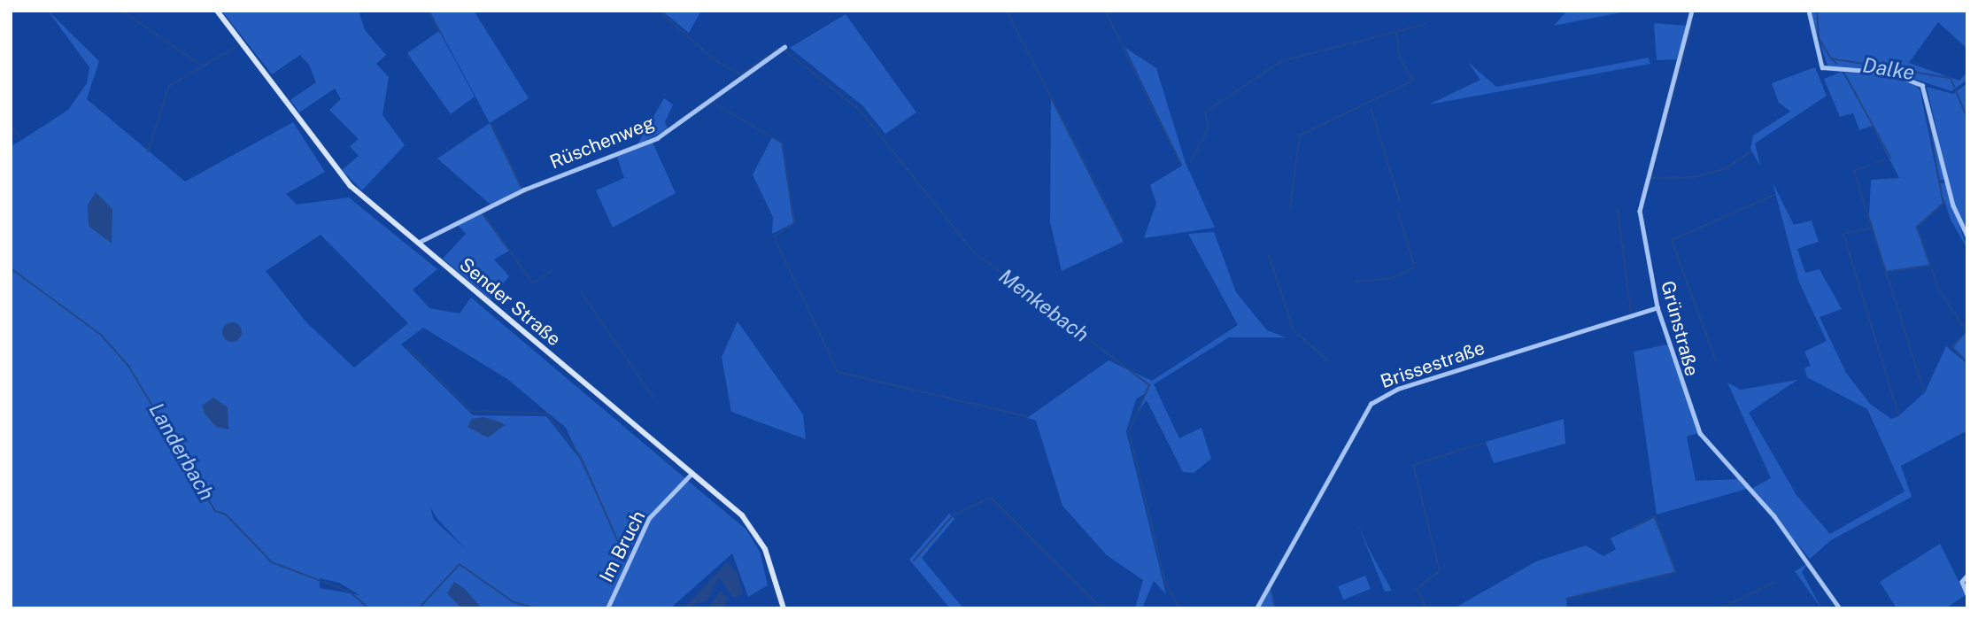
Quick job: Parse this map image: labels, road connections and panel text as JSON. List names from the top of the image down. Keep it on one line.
{"streets":{"main road":["Sender Straße"],"street":["Rüschenweg","Grünstraße","Brissestraße","Im Bruch"]},"crossings":[["Rüschenweg","Sender Straße"],["Sender Straße","Im Bruch"],["Grünstraße","Brissestraße"]],"water":["Dalke","Menkebach","Landerbach"]}
